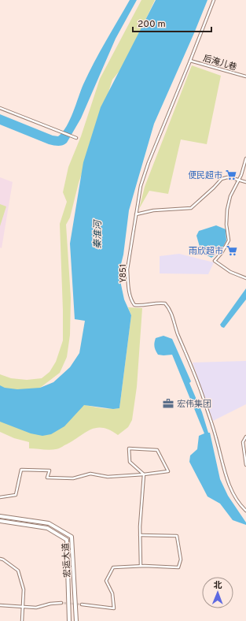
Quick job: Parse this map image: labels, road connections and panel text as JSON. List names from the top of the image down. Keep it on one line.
{"streets":{"main road":["宏运大道"],"street":["后淹儿巷","Y851"]},"crossings":[["后淹儿巷","Y851"]],"water":["秦淮河"],"places":{"supermarket":["便民超市","雨欣超市"],"office":["宏伟集团"]},"scale_bar":"200 m","north":"top"}
